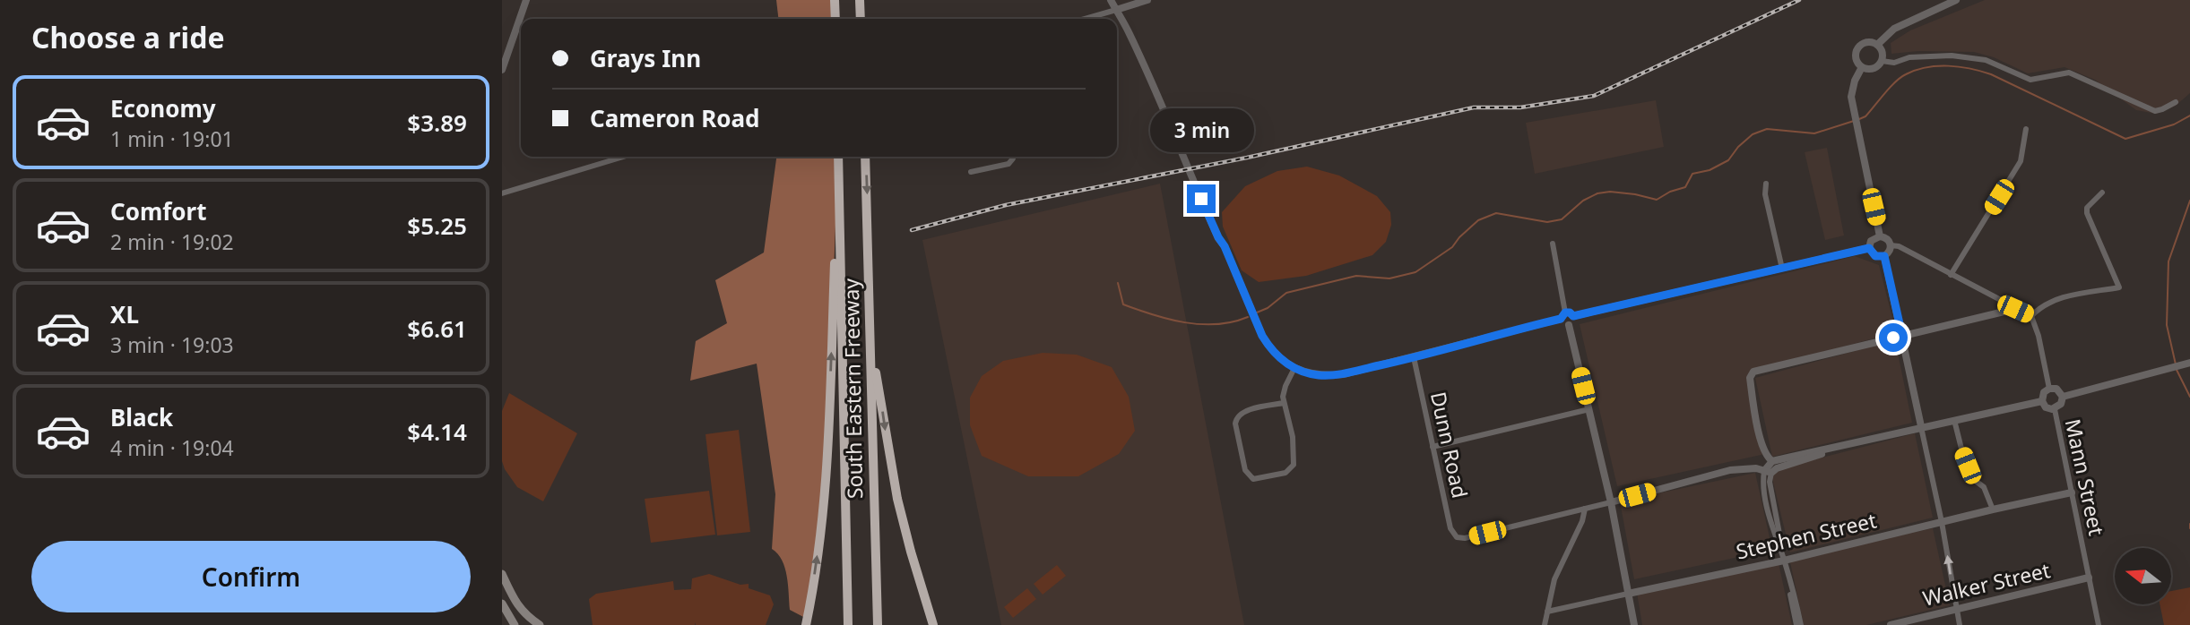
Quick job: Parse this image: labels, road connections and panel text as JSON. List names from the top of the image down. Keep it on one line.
{"streets":{"highway":["South Eastern Freeway"],"street":["Dunn Road","Mann Street","Stephen Street","Walker Street"]},"crossings":[["Mann Street","Stephen Street"],["Mann Street","Walker Street"]],"north":"left","page":{"heading":"Choose a ride","banner":["Grays Inn","Cameron Road"],"list":[{"name":"Economy","note":"1 min · 19:01","value":"$3.89"},{"name":"Comfort","note":"2 min · 19:02","value":"$5.25"},{"name":"XL","note":"3 min · 19:03","value":"$6.61"},{"name":"Black","note":"4 min · 19:04","value":"$4.14"}],"bubble":"3 min","buttons":"Confirm"}}
